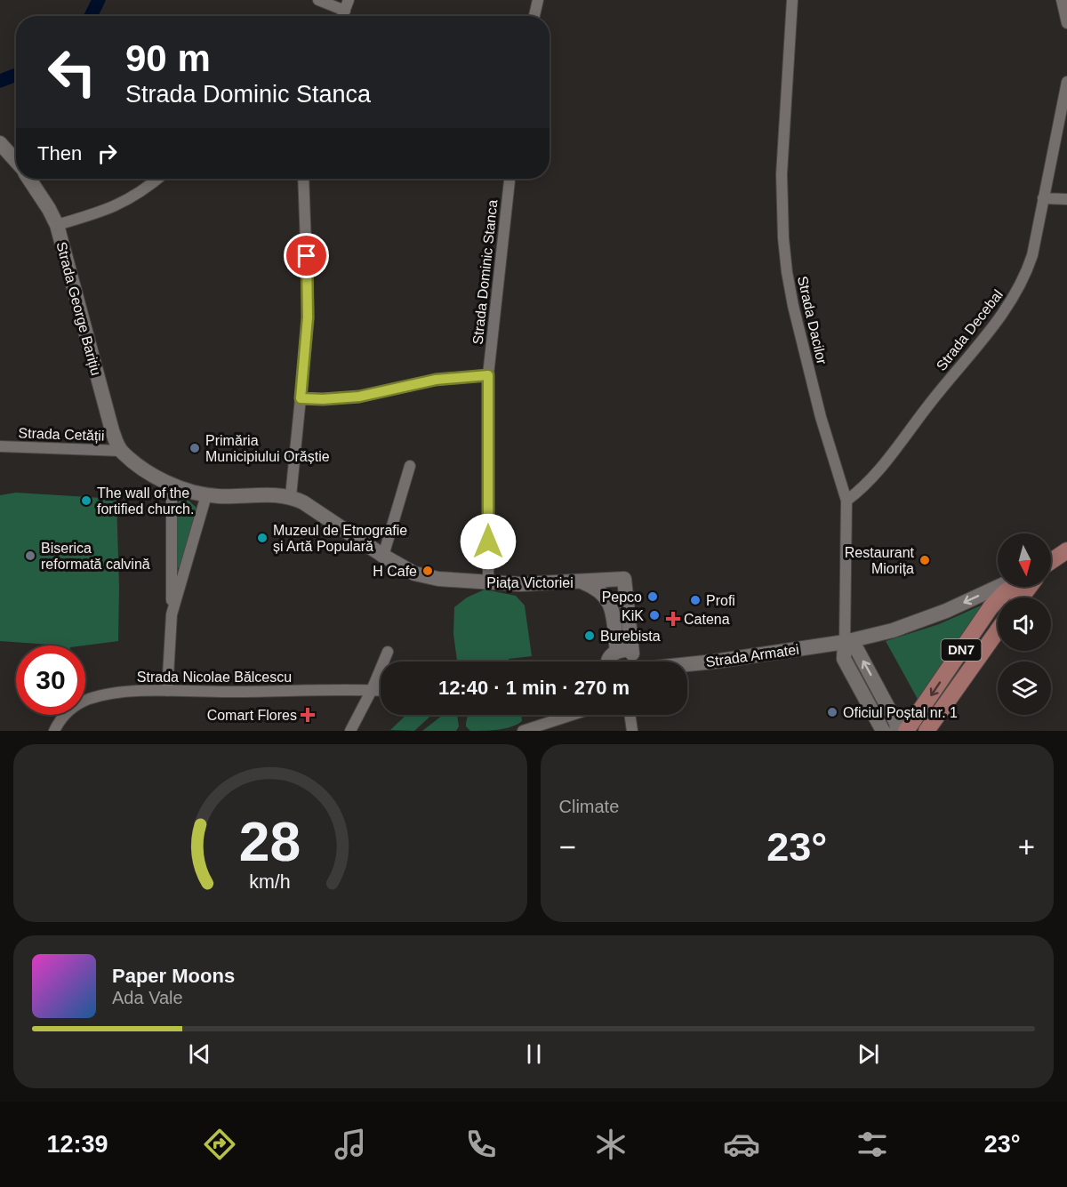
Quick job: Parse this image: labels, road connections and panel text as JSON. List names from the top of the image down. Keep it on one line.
{"streets":{"main road":["Strada George Barițiu","Piața Victoriei","DN7","Strada Armatei"],"street":["Strada Dominic Stanca","Strada Dacilor","Strada Decebal","Strada Cetății","Strada Nicolae Bălcescu"]},"crossings":[["Strada Dominic Stanca","Piața Victoriei"],["Strada George Barițiu","Strada Cetății"],["Strada Dacilor","Strada Decebal"],["Strada Dacilor","Strada Armatei"],["Piața Victoriei","Strada Armatei"]],"one_way":["Strada Armatei"],"places":{"other":["Primăria Municipiului Orăștie","The wall of the fortified church.","Muzeul de Etnografie și Artă Populară","Biserica reformată calvină","Restaurant Miorița","H Cafe","Pepco","Profi","KiK","Burebista","Oficiul Poștal nr. 1"],"health":["Catena","Comart Flores"]},"north":"bottom","page":{"turn":["90 m","Strada Dominic Stanca"],"then":"Then","limit":"30","trip":"12:40 · 1 min · 270 m","tile":"Climate","heat":["−","23°","+"],"song":["Paper Moons","Ada Vale"],"tabs":["12:39","23°"],"gauge":["28","km/h"]}}
